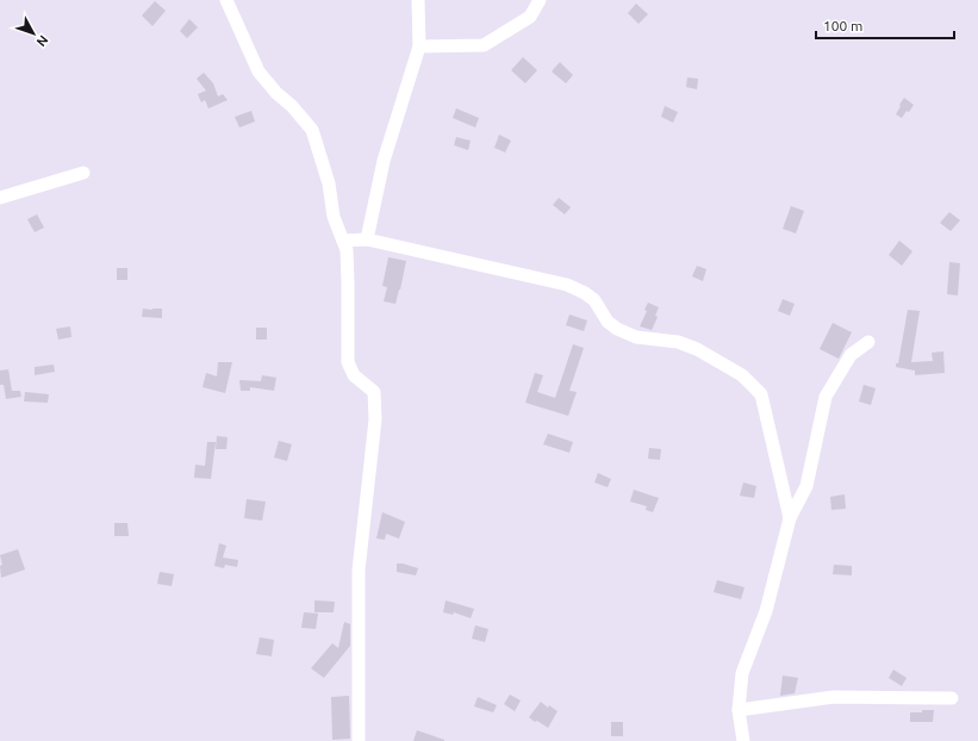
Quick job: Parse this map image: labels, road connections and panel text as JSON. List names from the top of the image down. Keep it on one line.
{"scale_bar":"100 m","north":"bottom right"}
